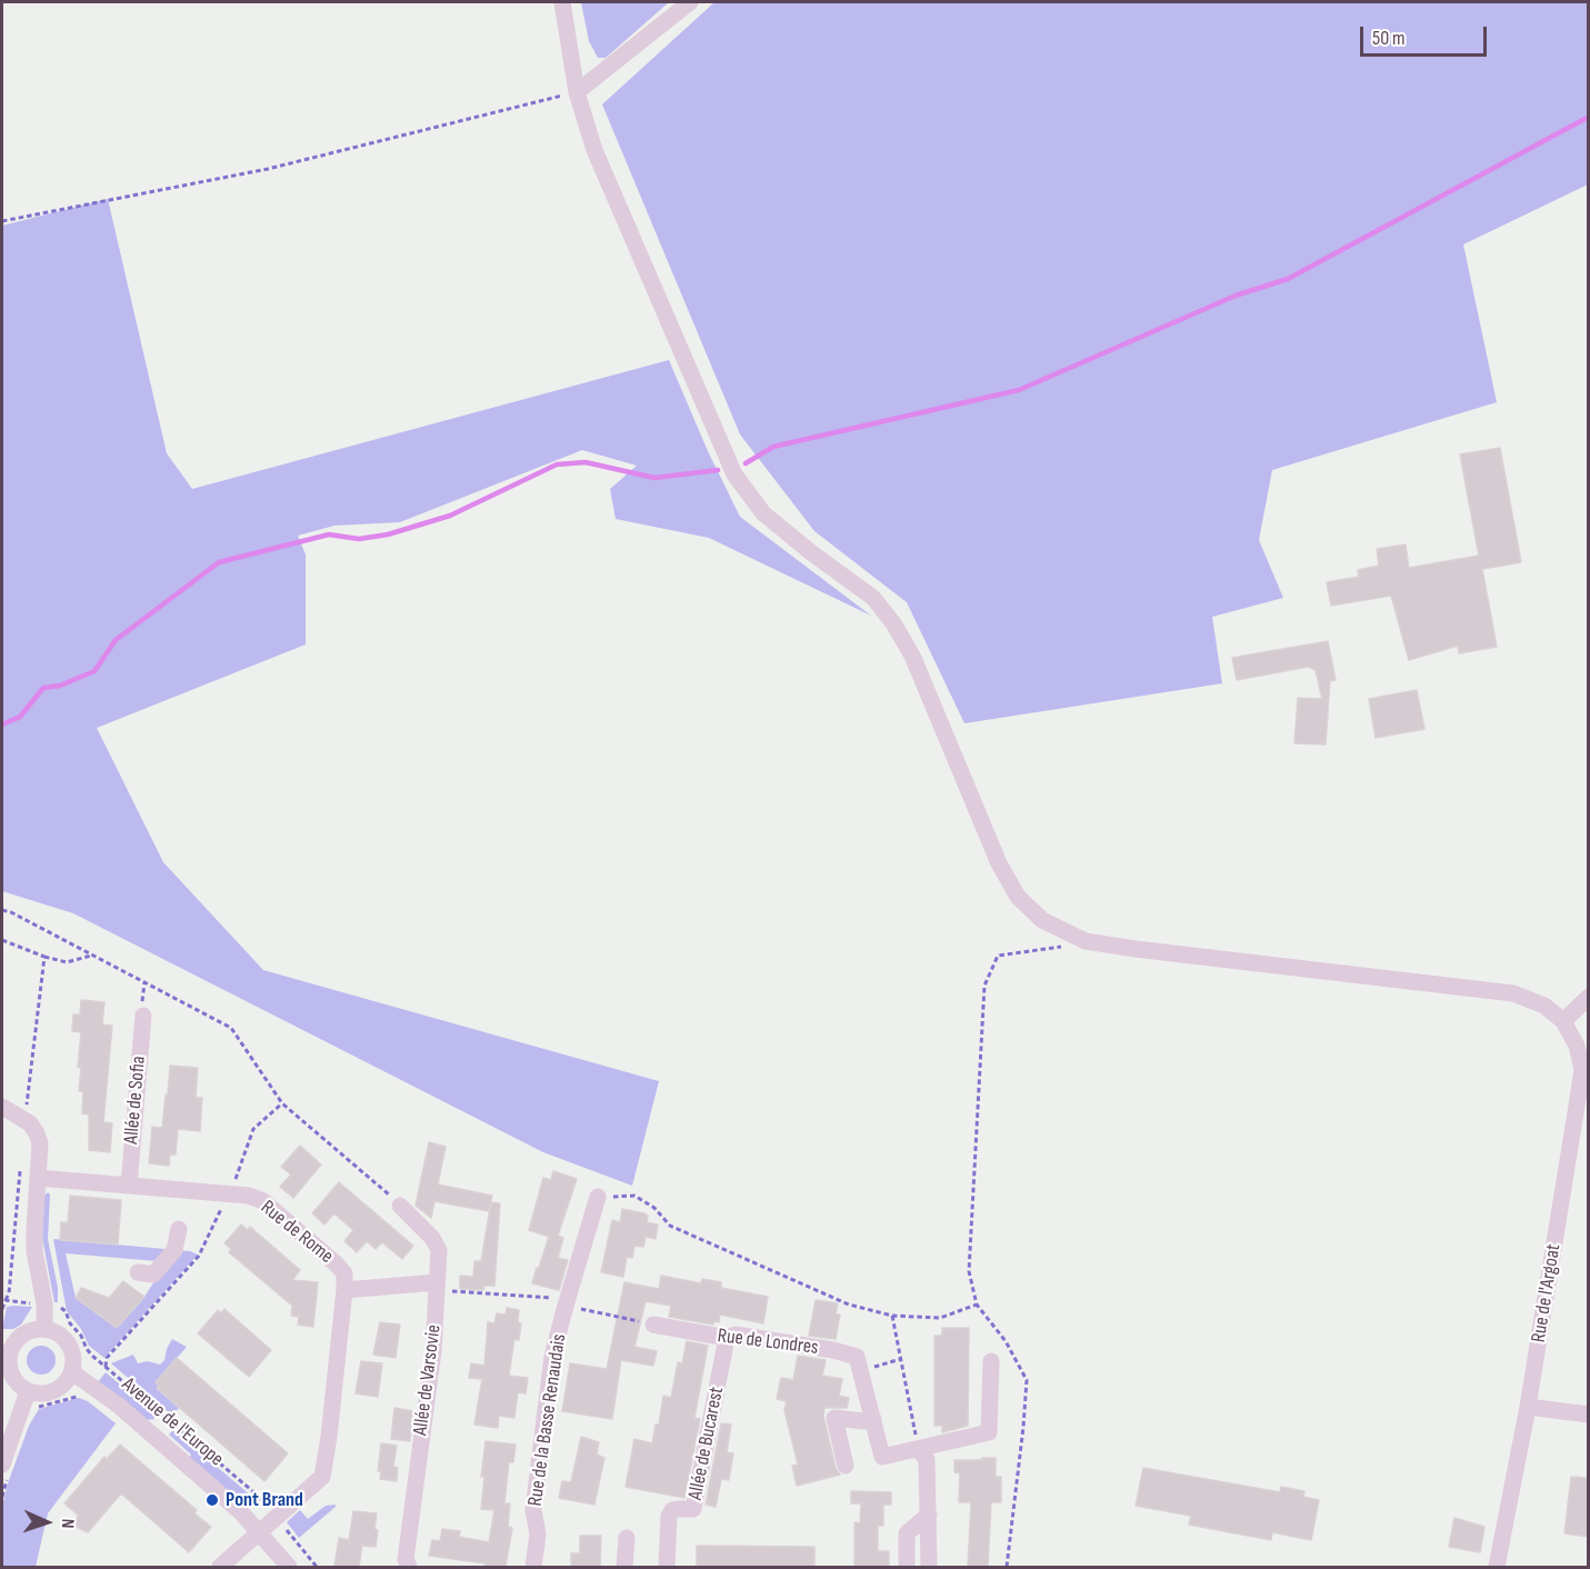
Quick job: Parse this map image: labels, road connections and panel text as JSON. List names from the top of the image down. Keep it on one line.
{"streets":{"street":["Allée de Sofia","Rue de Rome","Rue de l'Argoat","Rue de Londres","Allée de Varsovie","Rue de la Basse Renaudais","Avenue de l'Europe","Allée de Bucarest"]},"crossings":[["Allée de Sofia","Rue de Rome"],["Rue de Rome","Avenue de l'Europe"],["Rue de Londres","Allée de Bucarest"]],"places":["Pont Brand"],"scale_bar":"50 m","north":"right"}
